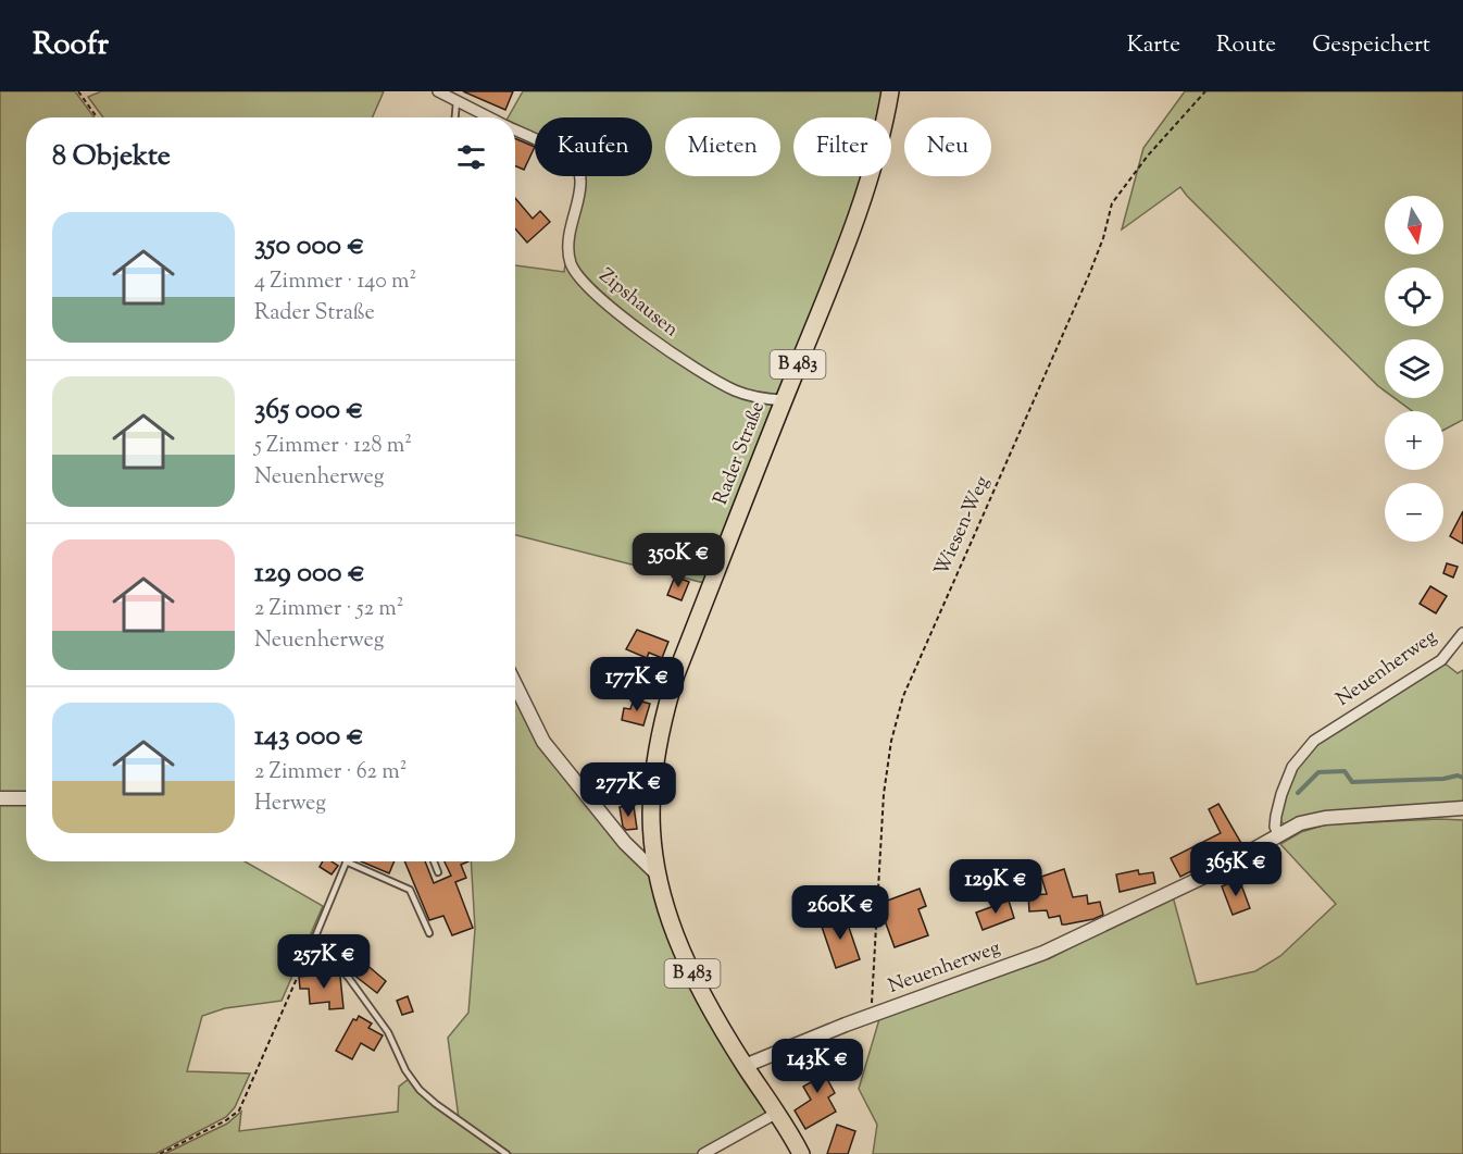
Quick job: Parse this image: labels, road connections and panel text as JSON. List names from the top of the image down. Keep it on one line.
{"streets":{"main road":["B 483","Rader Straße"],"street":["Zipshausen","Neuenherweg"],"path":["Wiesen-Weg"]},"crossings":[["Zipshausen","Rader Straße"],["B 483","Rader Straße"],["B 483","Neuenherweg"],["Wiesen-Weg","Neuenherweg"]],"north":"bottom","page":{"header":"Roofr","nav":["Karte","Route","Gespeichert"],"chip":["Kaufen","Mieten","Filter","Neu"],"heading":"8 Objekte","map_buttons":["+","−"],"list":[{"name":"350 000 €","note":"4 Zimmer · 140 m² · Rader Straße"},{"name":"365 000 €","note":"5 Zimmer · 128 m² · Neuenherweg"},{"name":"129 000 €","note":"2 Zimmer · 52 m² · Neuenherweg"},{"name":"143 000 €","note":"2 Zimmer · 62 m² · Herweg"}],"price":["350K €","177K €","277K €","365K €","129K €","260K €","257K €","143K €"]}}
